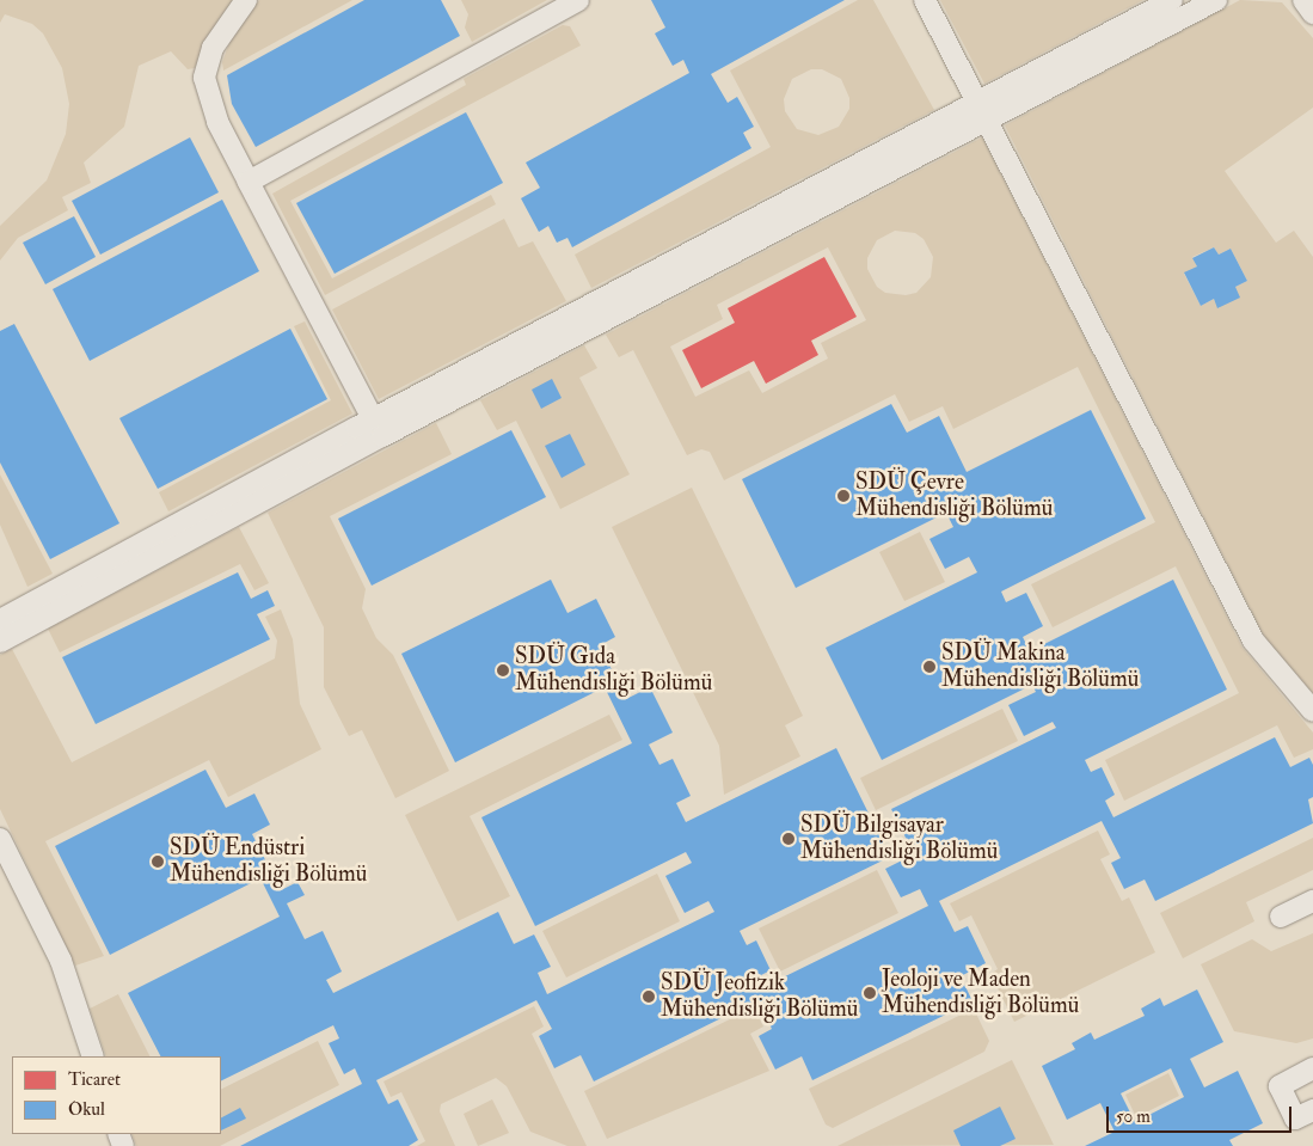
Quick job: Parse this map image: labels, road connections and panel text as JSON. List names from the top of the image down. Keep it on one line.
{"places":["SDÜ Çevre Mühendisliği Bölümü","SDÜ Makina Mühendisliği Bölümü","SDÜ Gıda Mühendisliği Bölümü","SDÜ Bilgisayar Mühendisliği Bölümü","SDÜ Endüstri Mühendisliği Bölümü","Jeoloji ve Maden Mühendisliği Bölümü","SDÜ Jeofizik Mühendisliği Bölümü"],"legend":["Ticaret","Okul"],"scale_bar":"50 m"}
